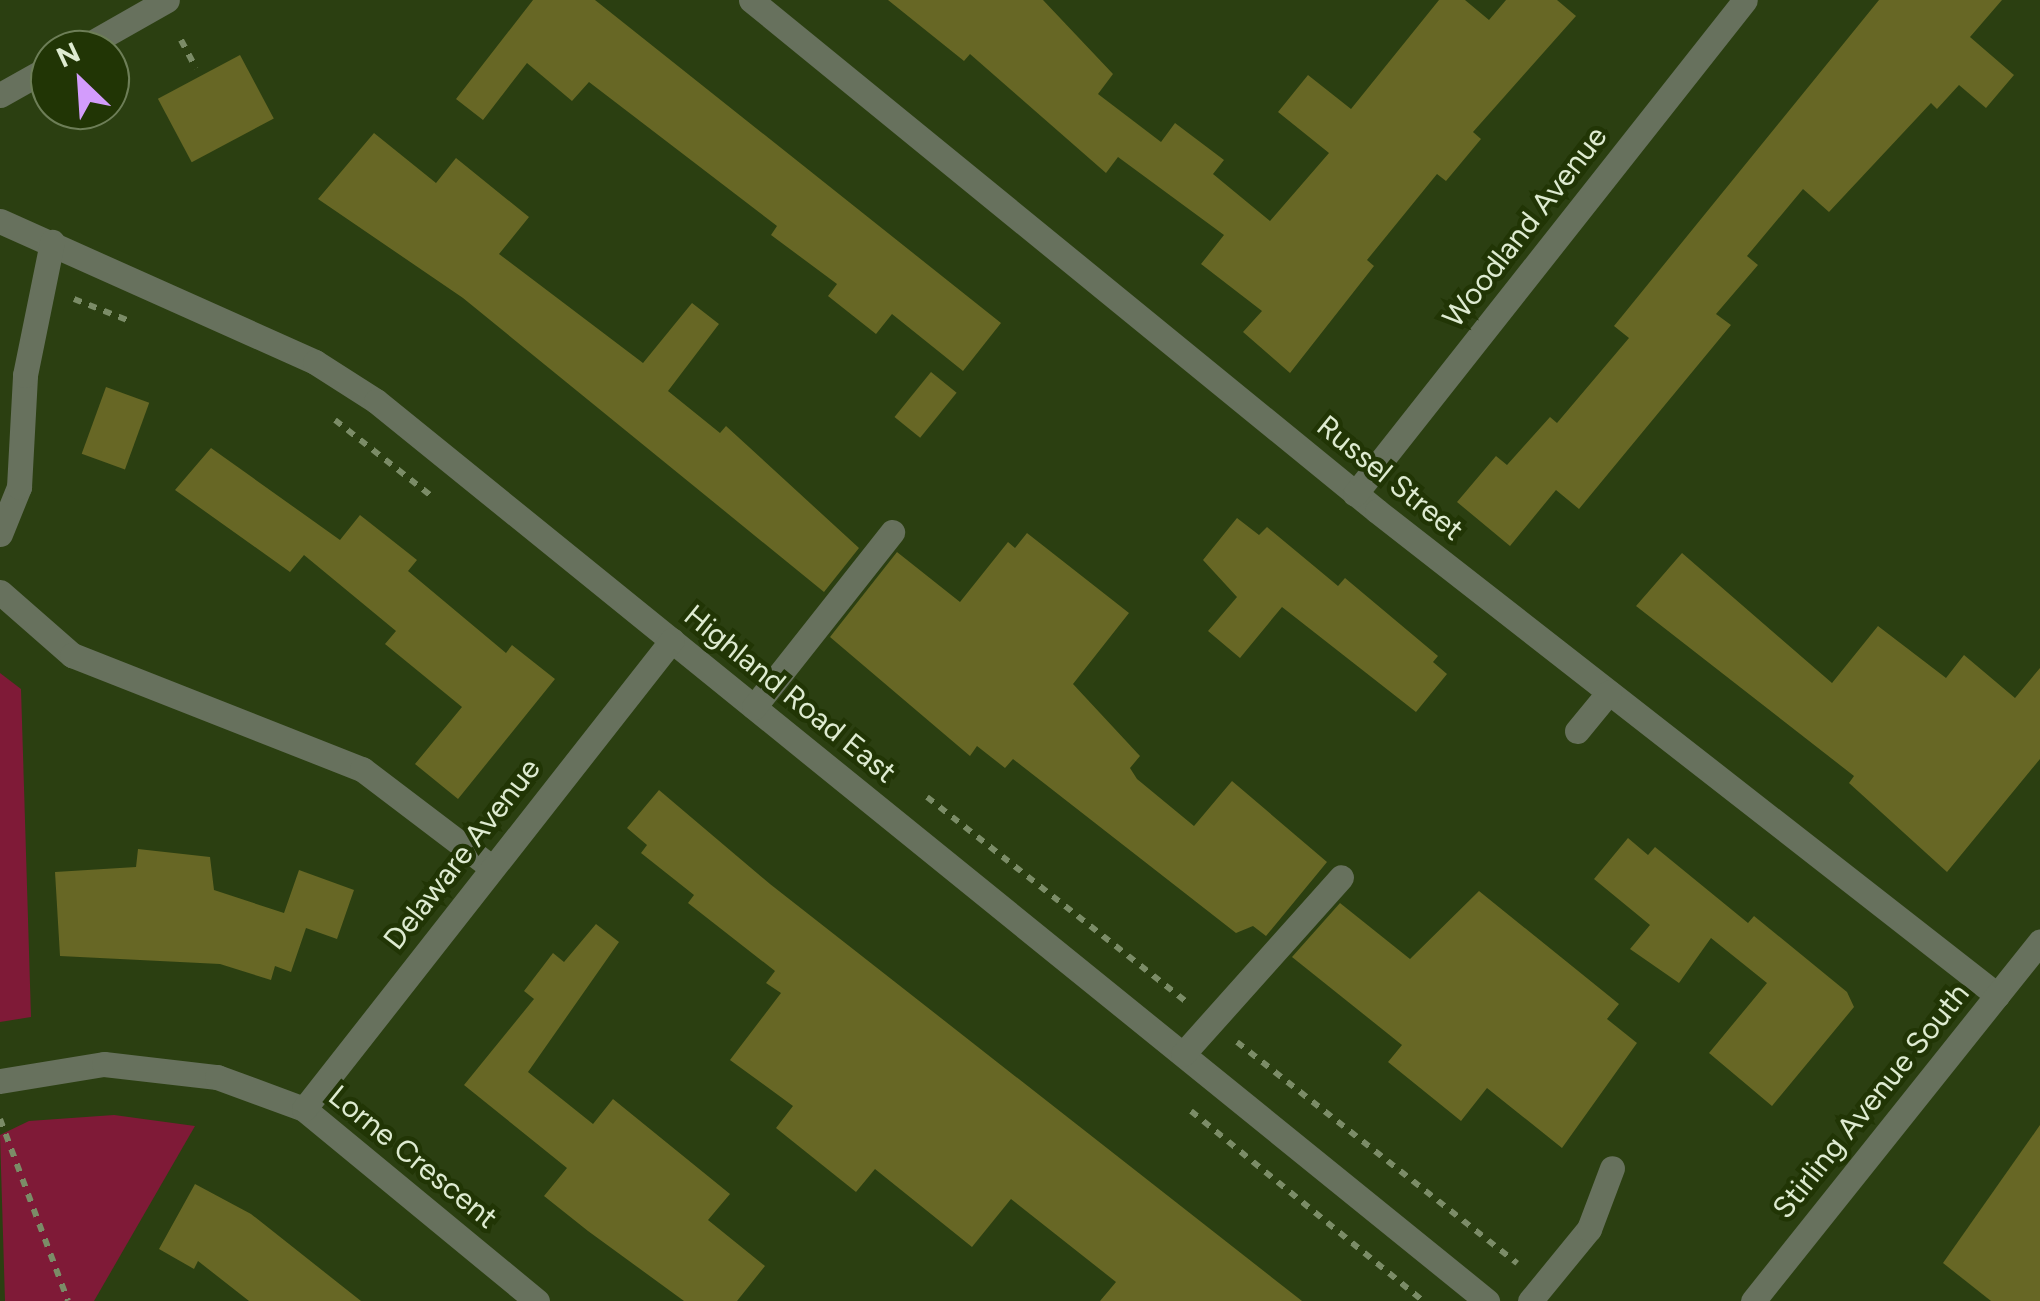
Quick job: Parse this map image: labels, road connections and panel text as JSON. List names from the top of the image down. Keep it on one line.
{"streets":{"street":["Woodland Avenue","Russel Street","Highland Road East","Delaware Avenue","Stirling Avenue South","Lorne Crescent"]},"crossings":[["Woodland Avenue","Russel Street"],["Russel Street","Stirling Avenue South"],["Highland Road East","Delaware Avenue"],["Delaware Avenue","Lorne Crescent"]],"north":"top left"}
